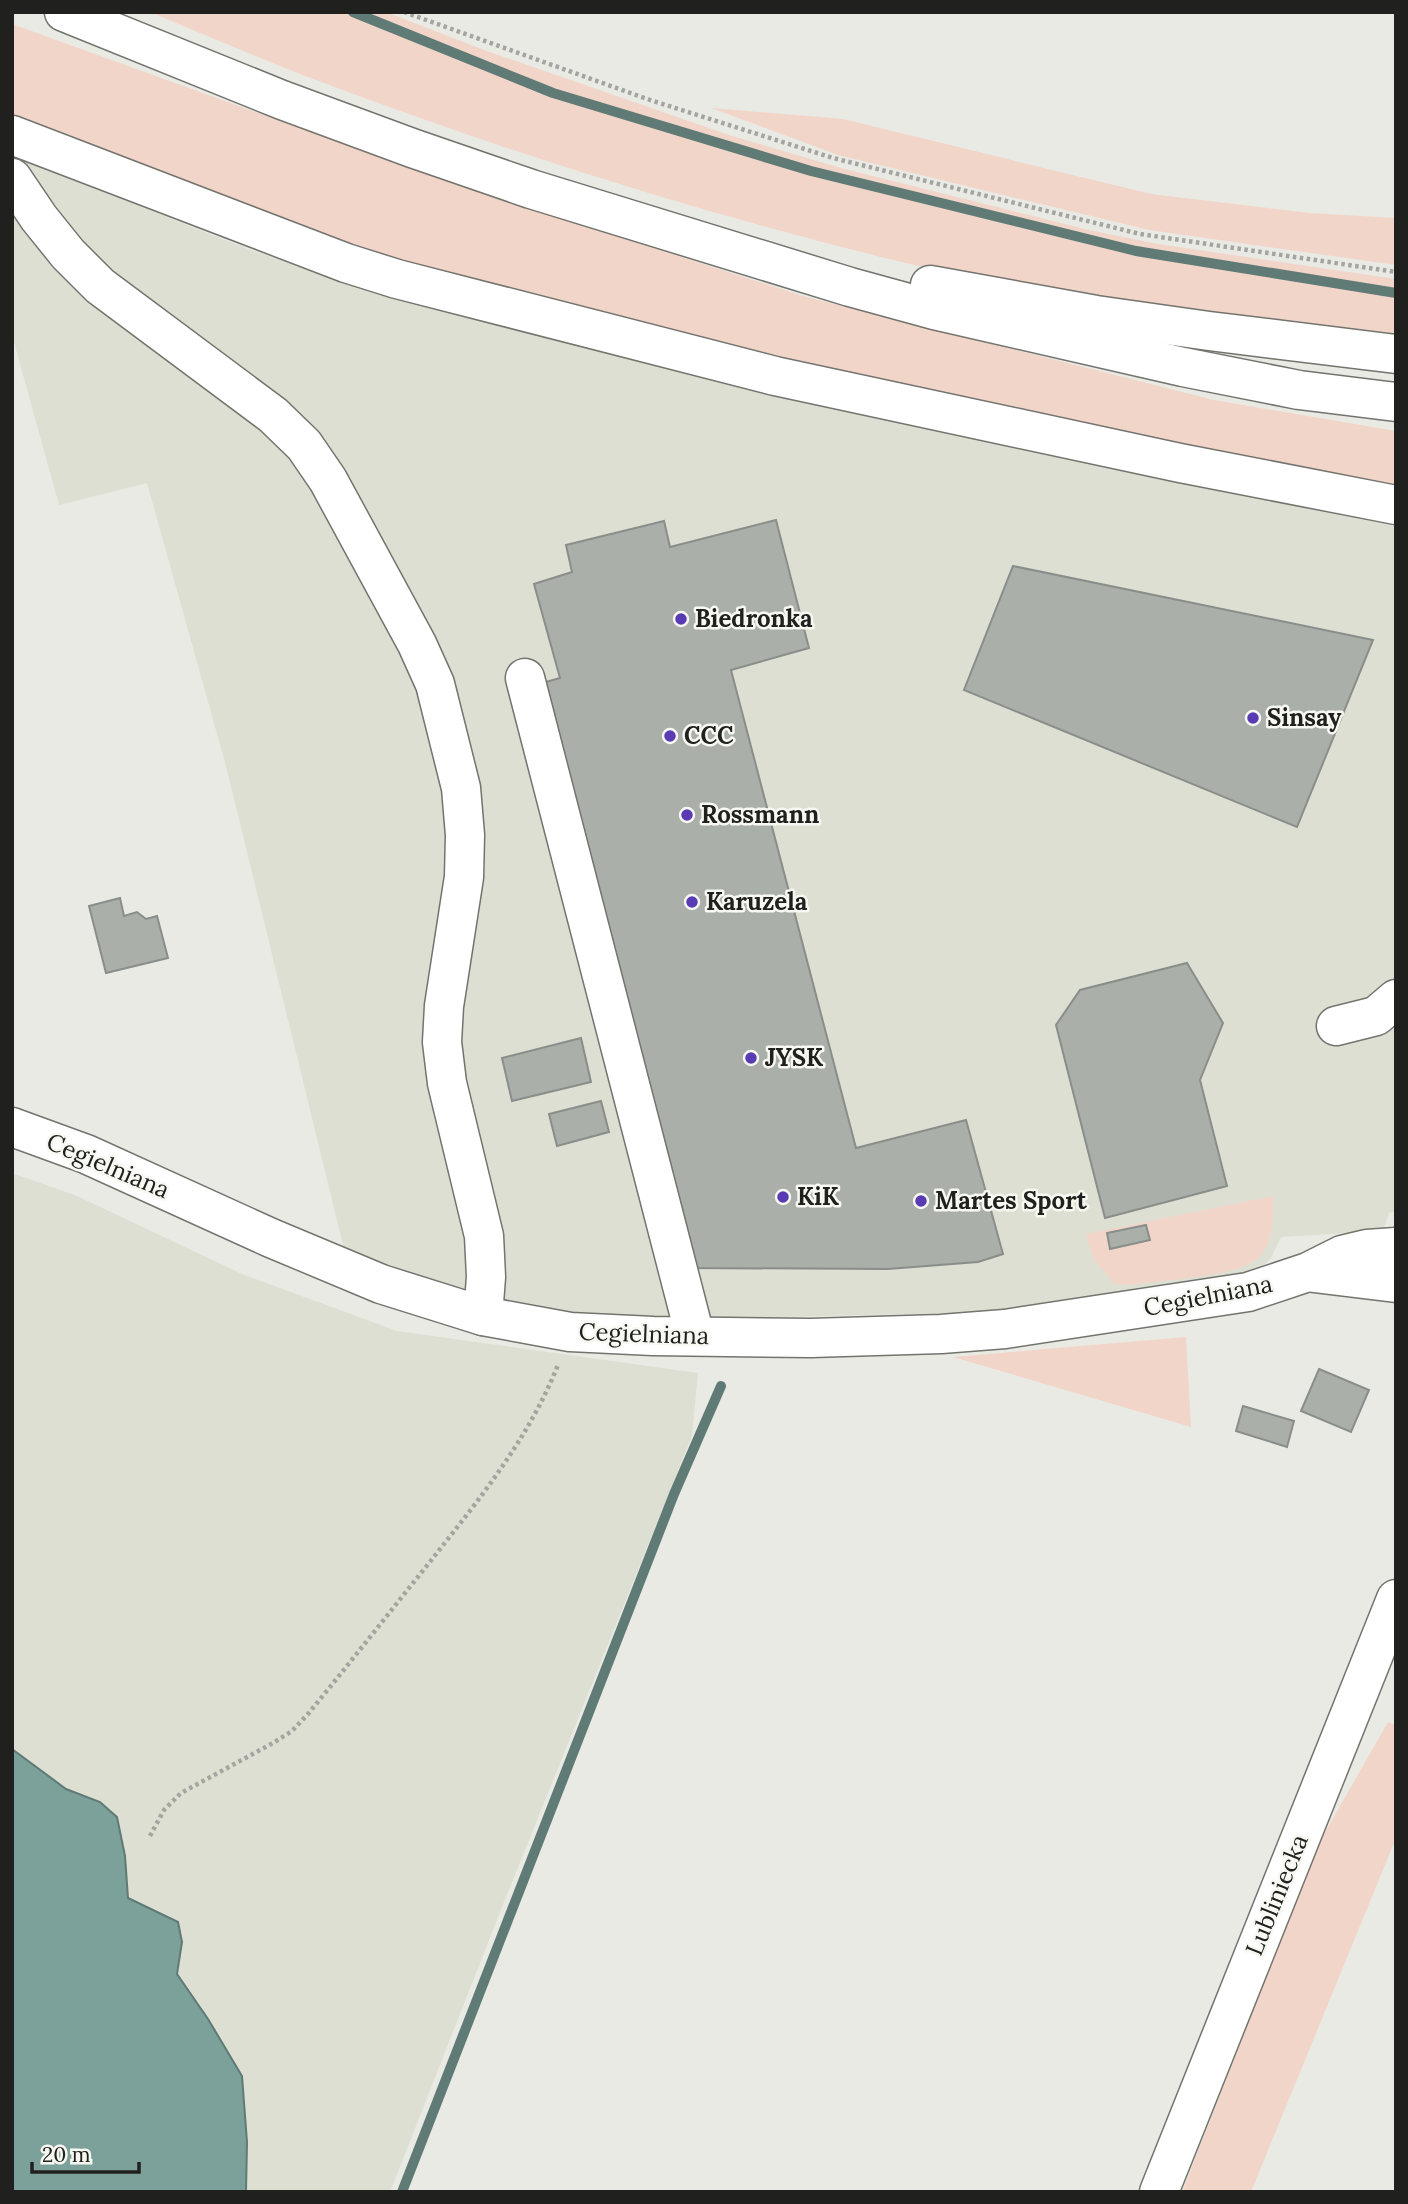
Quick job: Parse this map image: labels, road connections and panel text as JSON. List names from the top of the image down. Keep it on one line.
{"streets":{"main road":["Cegielniana","Lubliniecka"]},"places":["Biedronka","Sinsay","CCC","Rossmann","Karuzela","JYSK","KiK","Martes Sport"],"scale_bar":"20 m"}
